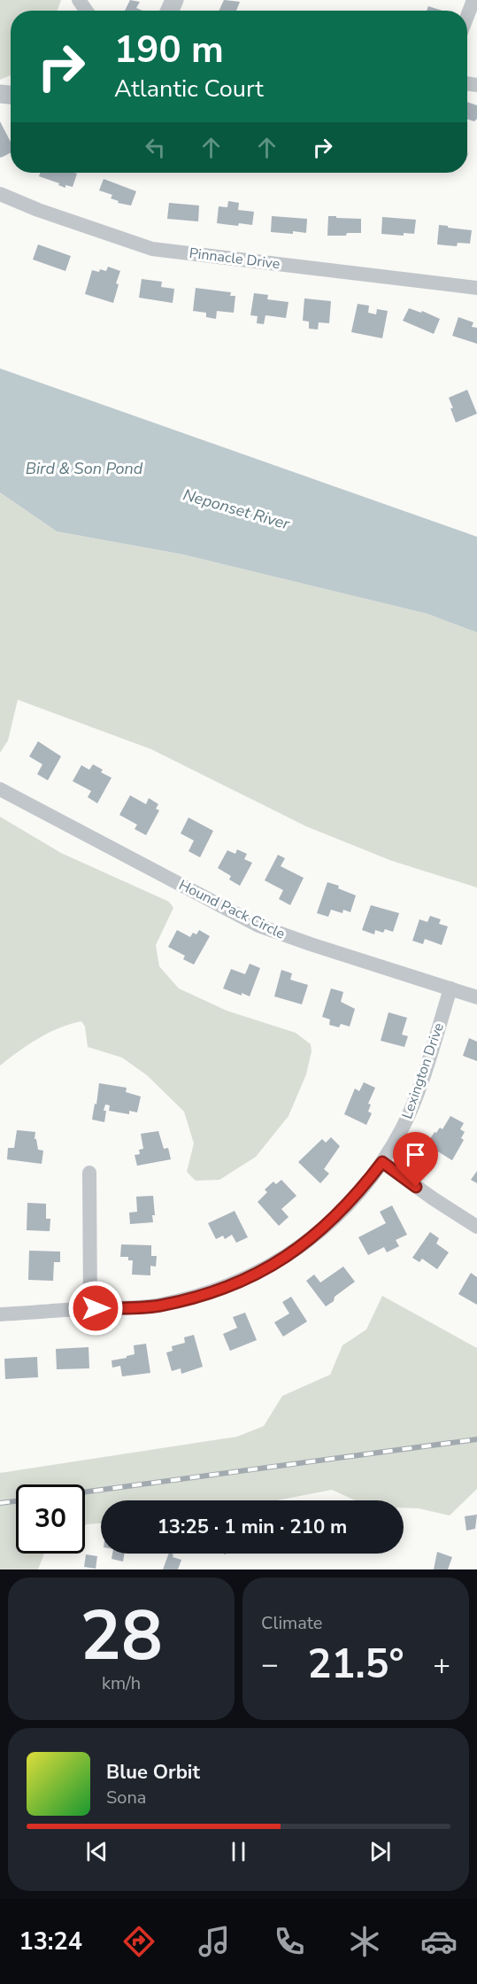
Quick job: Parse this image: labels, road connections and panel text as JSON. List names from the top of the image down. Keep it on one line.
{"streets":{"street":["Pinnacle Drive","Hound Pack Circle","Lexington Drive"]},"crossings":[["Hound Pack Circle","Lexington Drive"]],"water":["Bird & Son Pond","Neponset River"],"page":{"turn":["190 m","Atlantic Court"],"limit":"30","trip":"13:25 · 1 min · 210 m","tile":[["28","km/h"],"Climate"],"heat":["−","21.5°","+"],"song":["Blue Orbit","Sona"],"tabs":"13:24"}}
